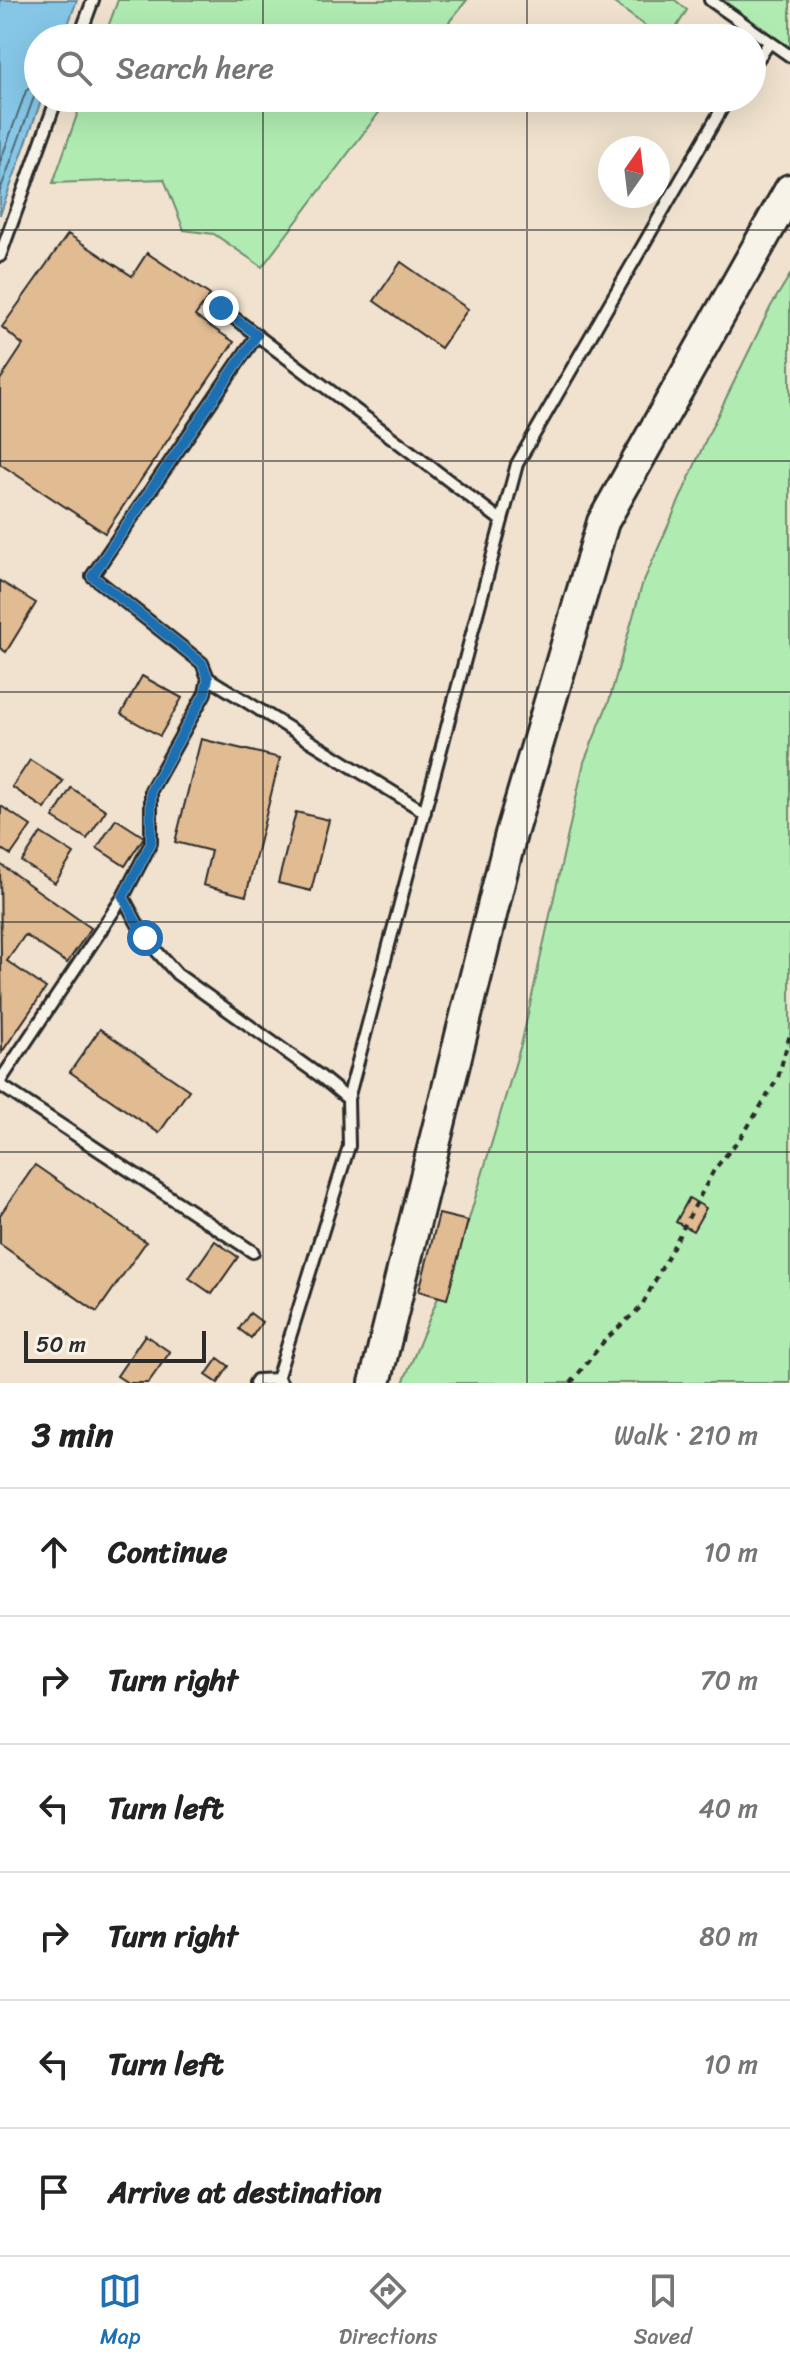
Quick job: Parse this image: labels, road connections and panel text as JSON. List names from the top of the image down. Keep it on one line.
{"scale_bar":"50 m","north":"top","page":{"search":"Search here","scale":"50 m","heading":["3 min","Walk · 210 m"],"list":[["Continue","10 m"],["Turn right","70 m"],["Turn left","40 m"],["Turn right","80 m"],["Turn left","10 m"],"Arrive at destination"],"nav":["Map","Directions","Saved"]}}
